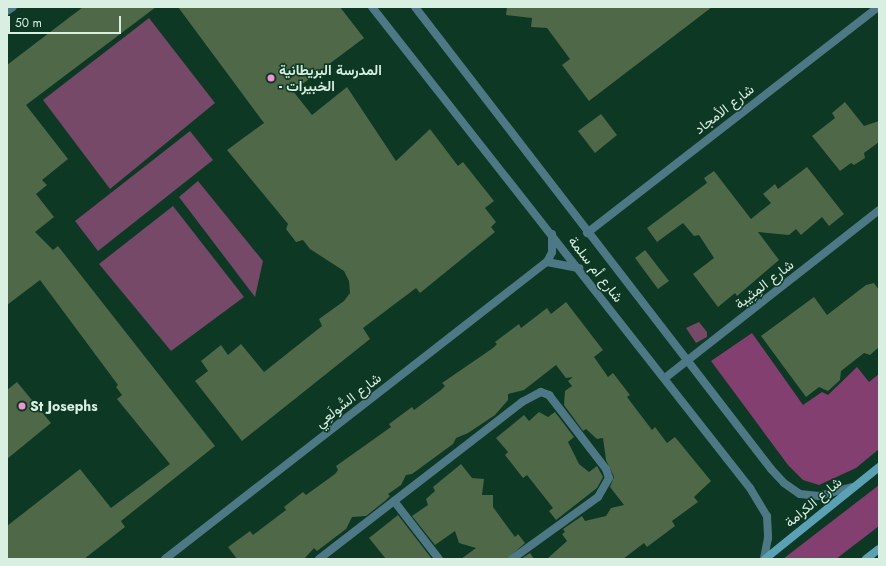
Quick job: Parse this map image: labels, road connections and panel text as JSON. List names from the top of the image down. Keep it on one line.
{"streets":{"main road":["شارع الكرامة"],"street":["شارع الأمجاد","شارع أم سلمة","شارع المِثِيبة","شارع السُّولَعِي"]},"crossings":[["شارع الأمجاد","شارع أم سلمة"],["شارع أم سلمة","شارع المِثِيبة"],["شارع أم سلمة","شارع الكرامة"]],"places":["المدرسة البريطانية - الخبيرات","St Josephs"],"scale_bar":"50 m"}
